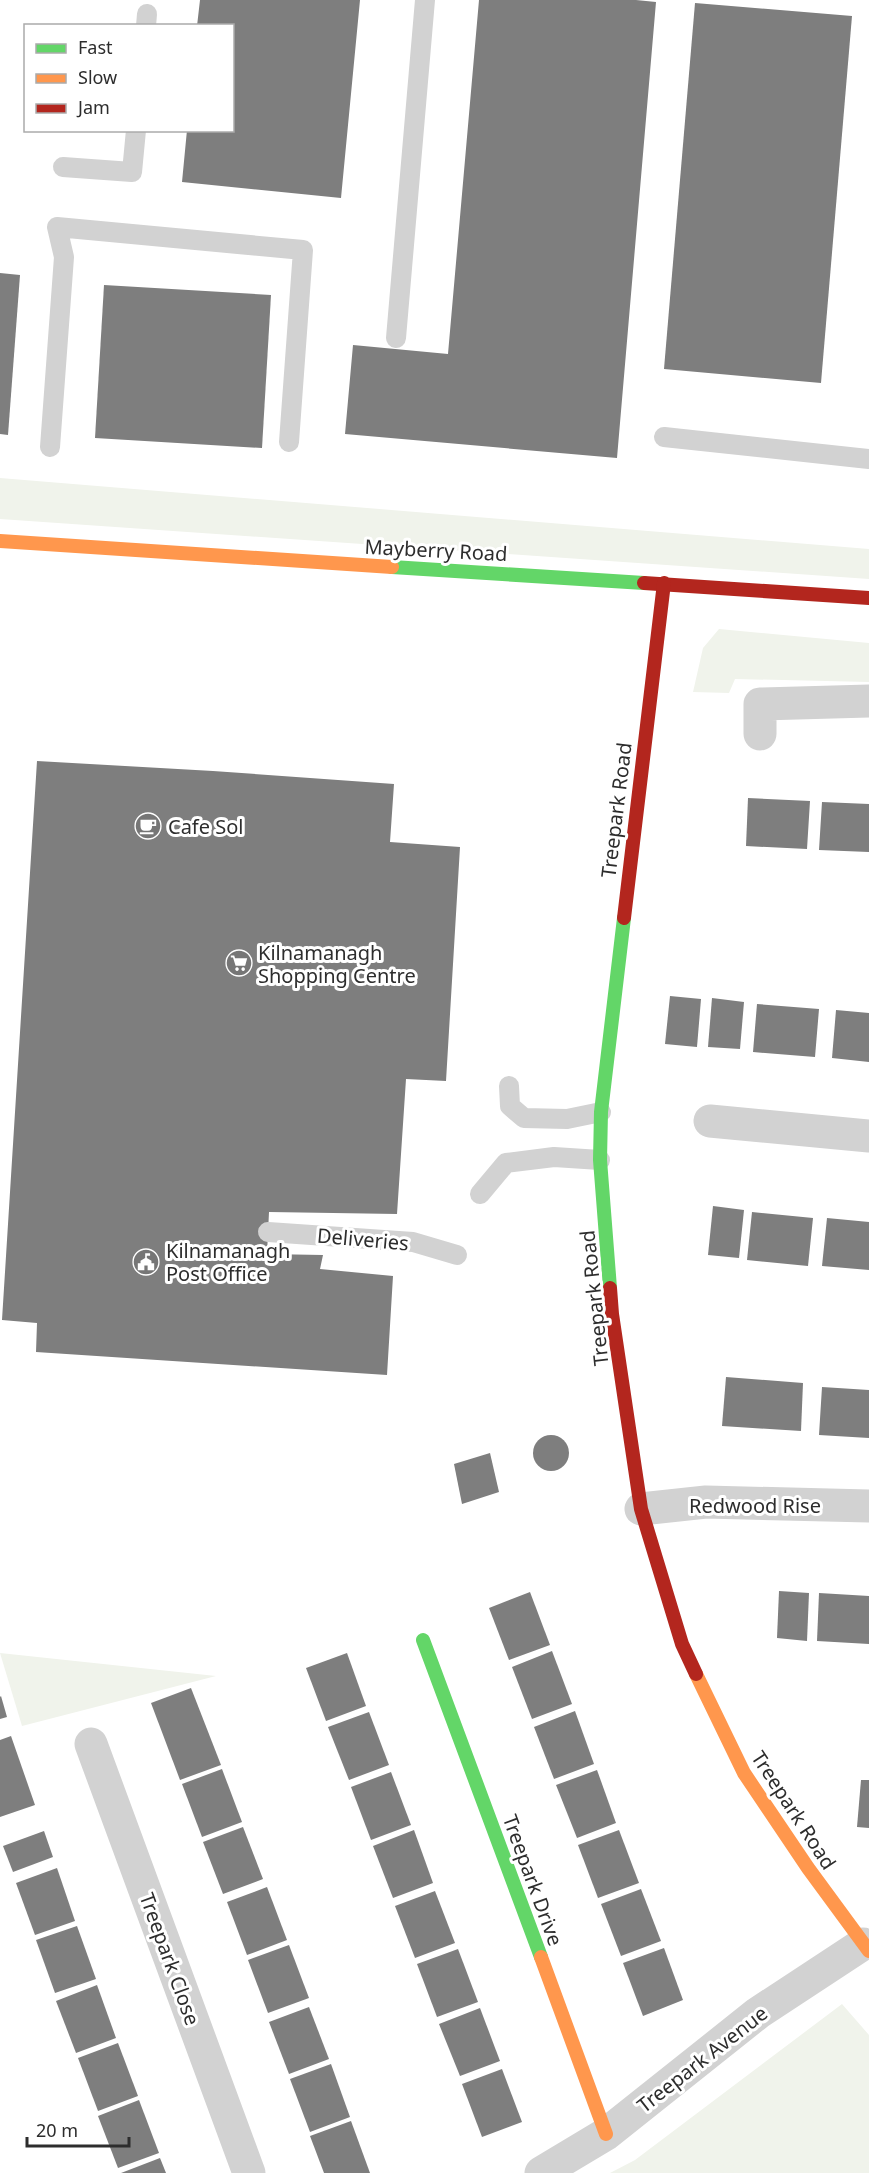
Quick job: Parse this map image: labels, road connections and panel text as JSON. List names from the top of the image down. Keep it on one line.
{"streets":{"street":["Mayberry Road","Treepark Road","Redwood Rise","Treepark Drive","Treepark Close","Treepark Avenue"],"lane":["Deliveries"]},"crossings":[["Mayberry Road","Treepark Road"],["Treepark Road","Redwood Rise"],["Treepark Road","Treepark Avenue"],["Treepark Drive","Treepark Avenue"]],"places":{"cafe":["Cafe Sol"],"supermarket":["Kilnamanagh Shopping Centre"],"public building":["Kilnamanagh Post Office"]},"legend":["Fast","Slow","Jam"],"scale_bar":"20 m"}
